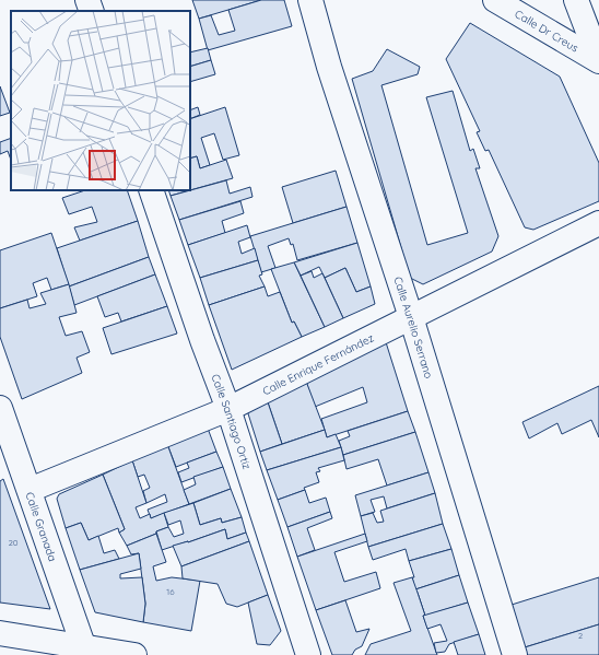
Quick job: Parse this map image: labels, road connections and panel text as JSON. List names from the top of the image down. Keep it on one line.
{"streets":{"street":["Calle Dr Creus","Calle Aurelio Serrano","Calle Enrique Fernández","Calle Santiago Ortiz","Calle Granada"]},"crossings":[["Calle Aurelio Serrano","Calle Enrique Fernández"],["Calle Enrique Fernández","Calle Santiago Ortiz"],["Calle Enrique Fernández","Calle Granada"]],"house_numbers":["20","16","2"]}
